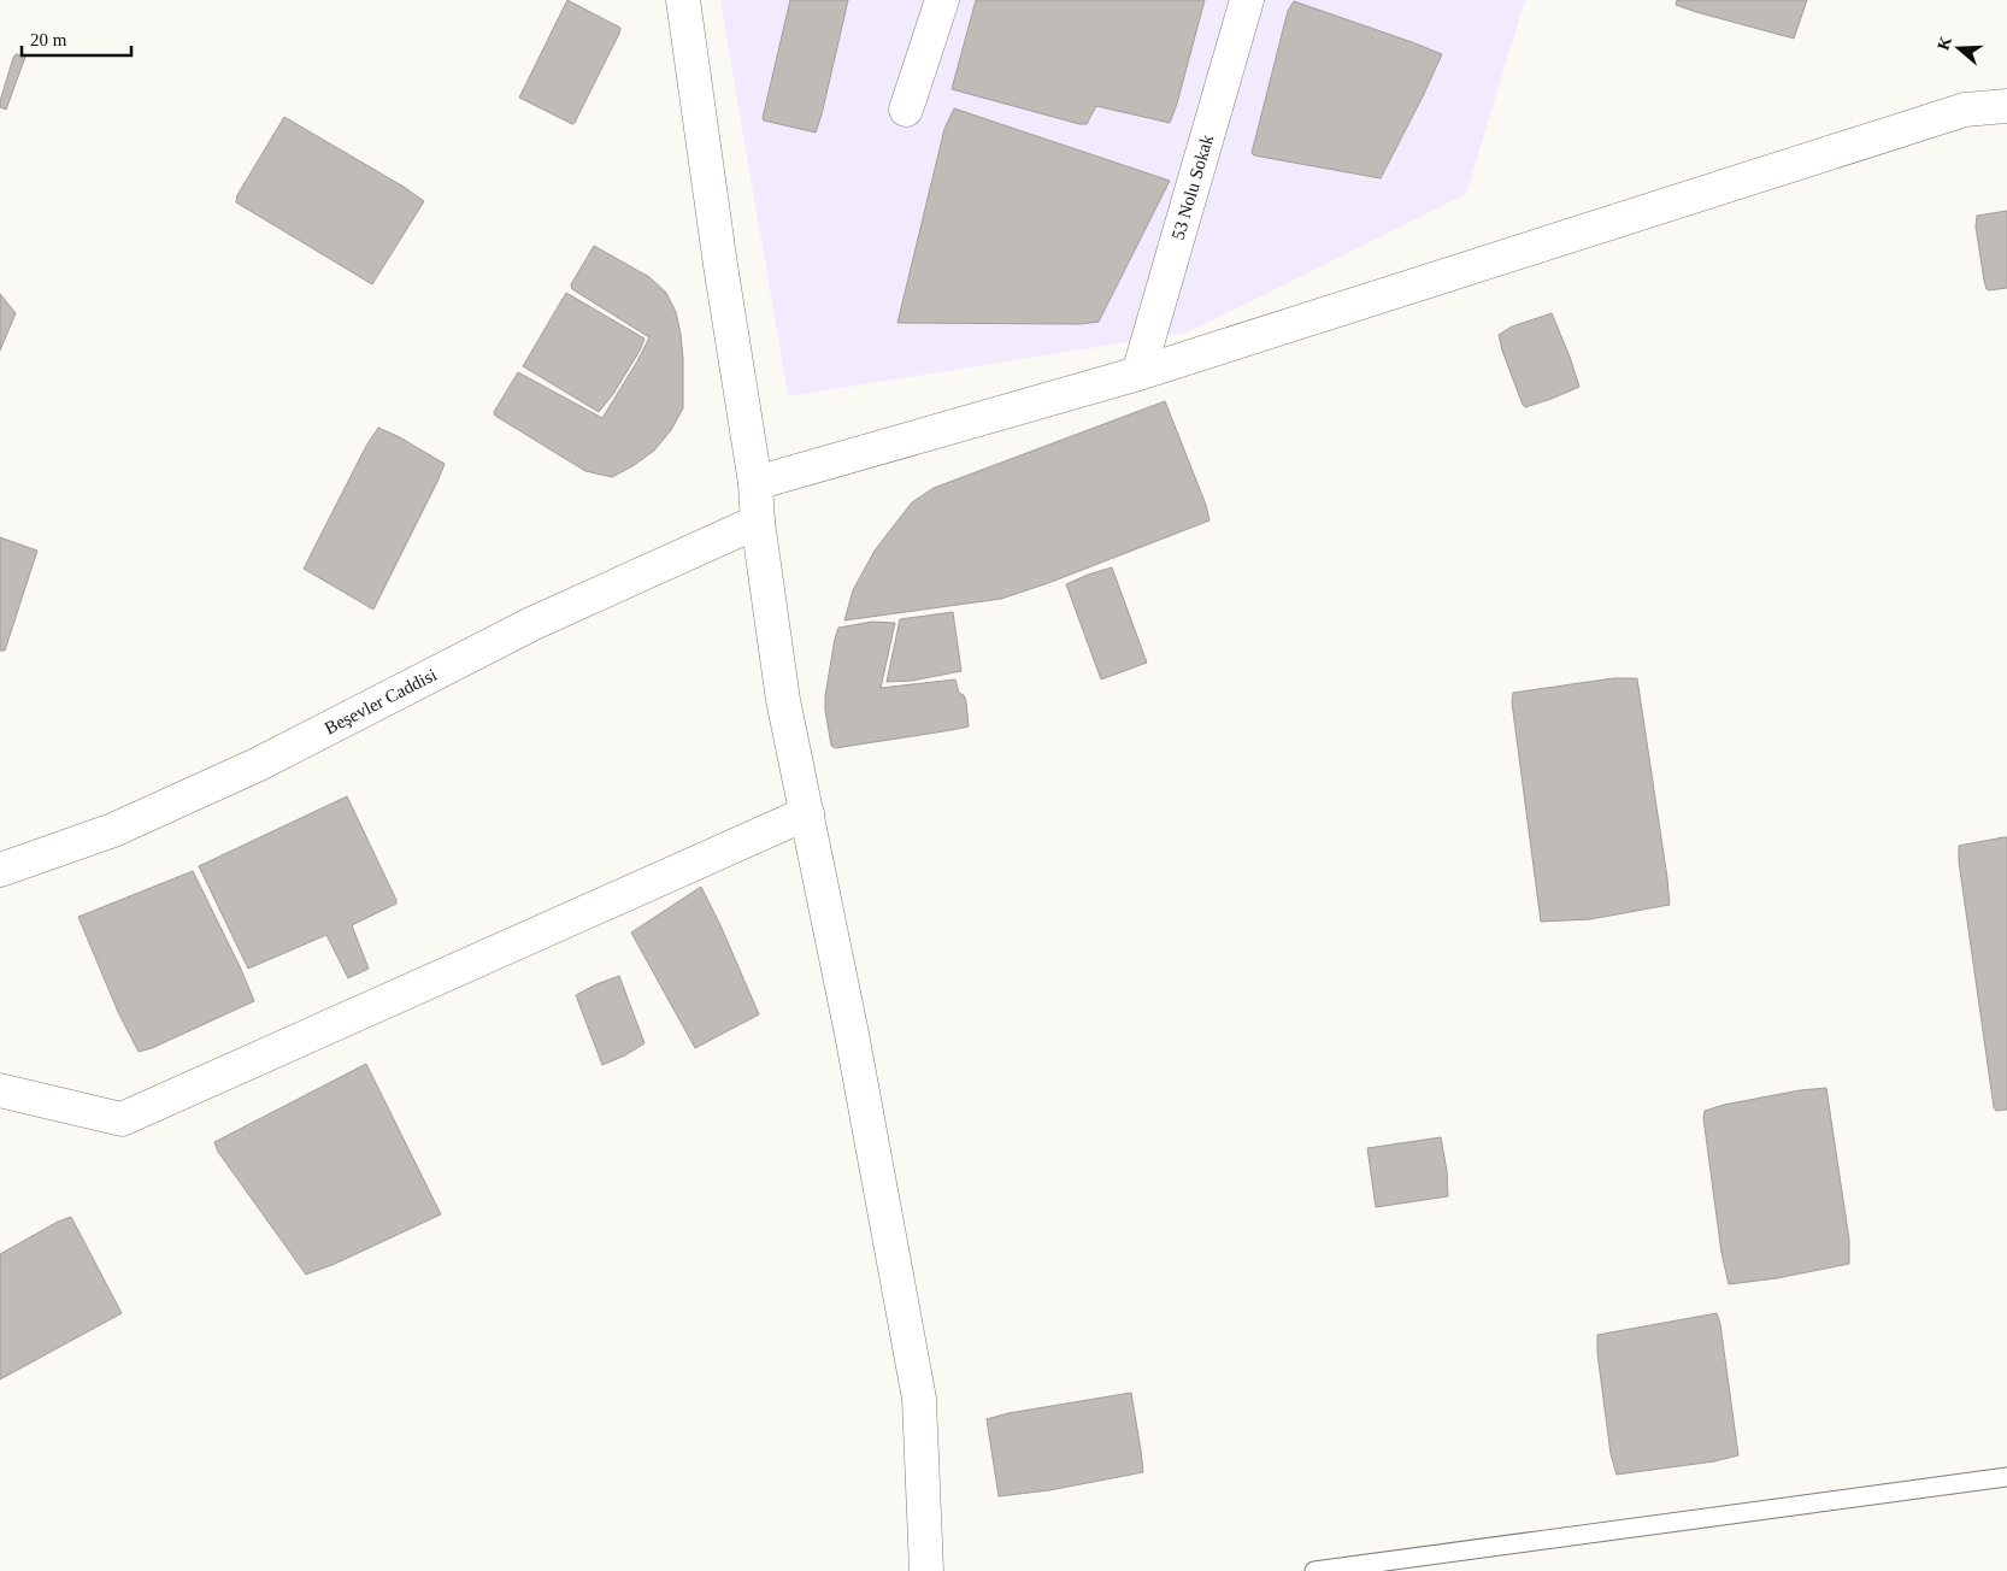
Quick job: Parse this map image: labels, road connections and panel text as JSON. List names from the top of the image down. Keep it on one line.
{"streets":{"street":["53 Nolu Sokak","Beşevler Caddisi"]},"scale_bar":"20 m","north":"left"}
